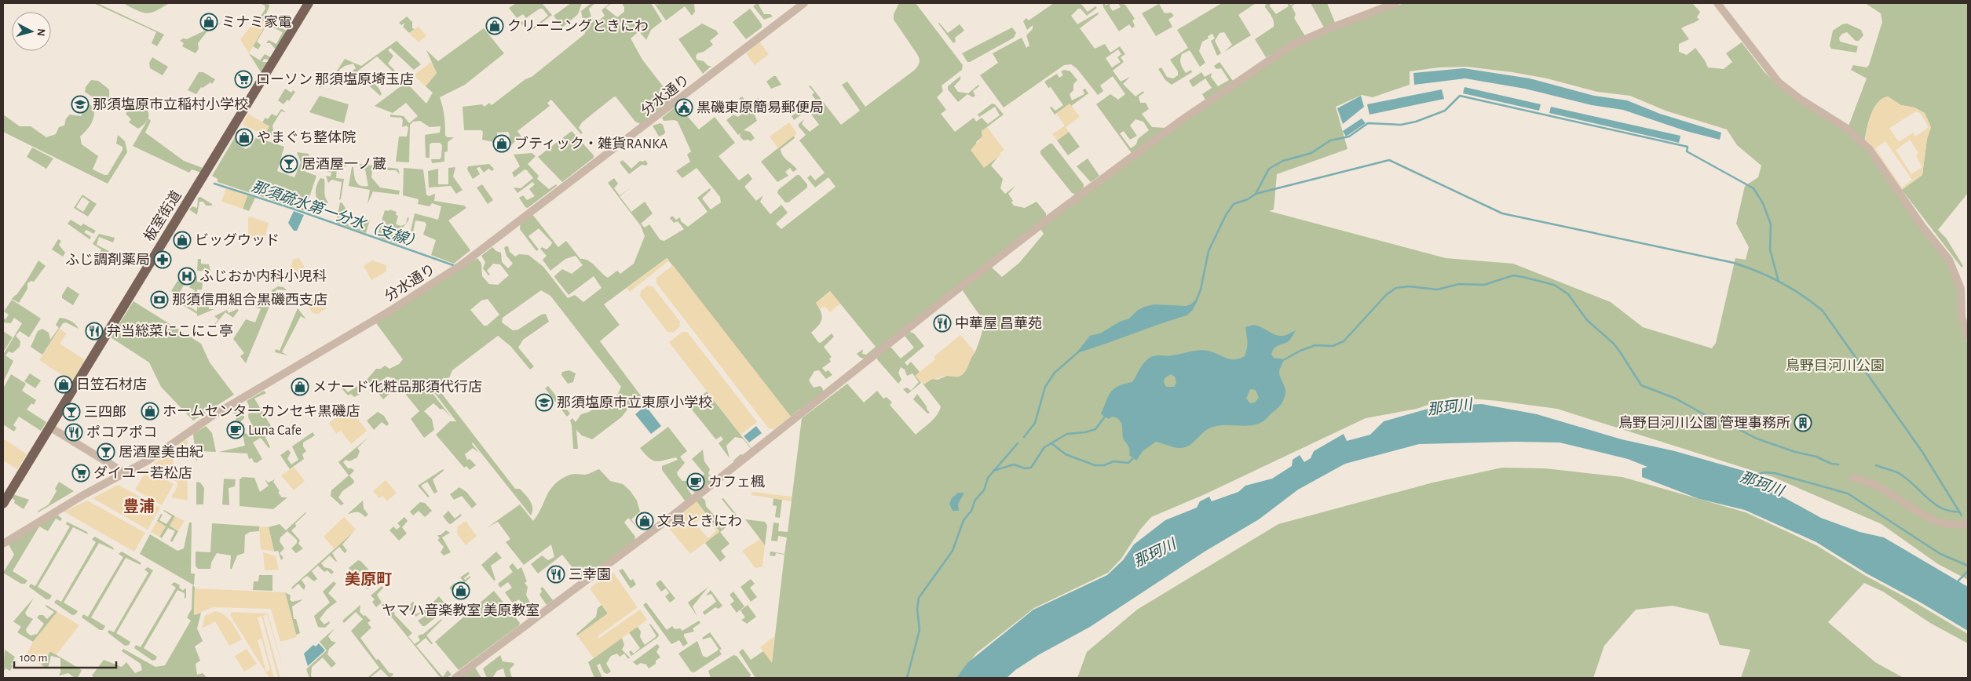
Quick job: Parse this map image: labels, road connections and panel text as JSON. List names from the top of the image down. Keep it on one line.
{"streets":{"main road":["板室街道"],"street":["分水通り"]},"districts":["豊浦","美原町"],"water":["那須疏水第一分水（支線）","那珂川"],"parks":["鳥野目河川公園"],"places":{"shop":["ミナミ家電","クリーニングときにわ","やまぐち整体院","ブティック・雑貨RANKA","ビッグウッド","日笠石材店","メナード化粧品那須代行店","ホームセンターカンセキ黒磯店","文具ときにわ","ヤマハ音楽教室 美原教室"],"supermarket":["ローソン 那須塩原埼玉店","ダイユー若松店"],"school or university":["那須塩原市立稲村小学校","那須塩原市立東原小学校"],"public building":["黒磯東原簡易郵便局"],"bar":["居酒屋一ノ蔵","三四郎","居酒屋美由紀"],"pharmacy":["ふじ調剤薬局"],"hospital":["ふじおか内科小児科"],"bank":["那須信用組合黒磯西支店"],"restaurant":["中華屋 昌華苑","弁当総菜にこにこ亭","ポコアポコ","三幸園"],"building":["鳥野目河川公園 管理事務所"],"cafe":["Luna Cafe","カフェ楓"]},"scale_bar":"100 m","north":"right"}
